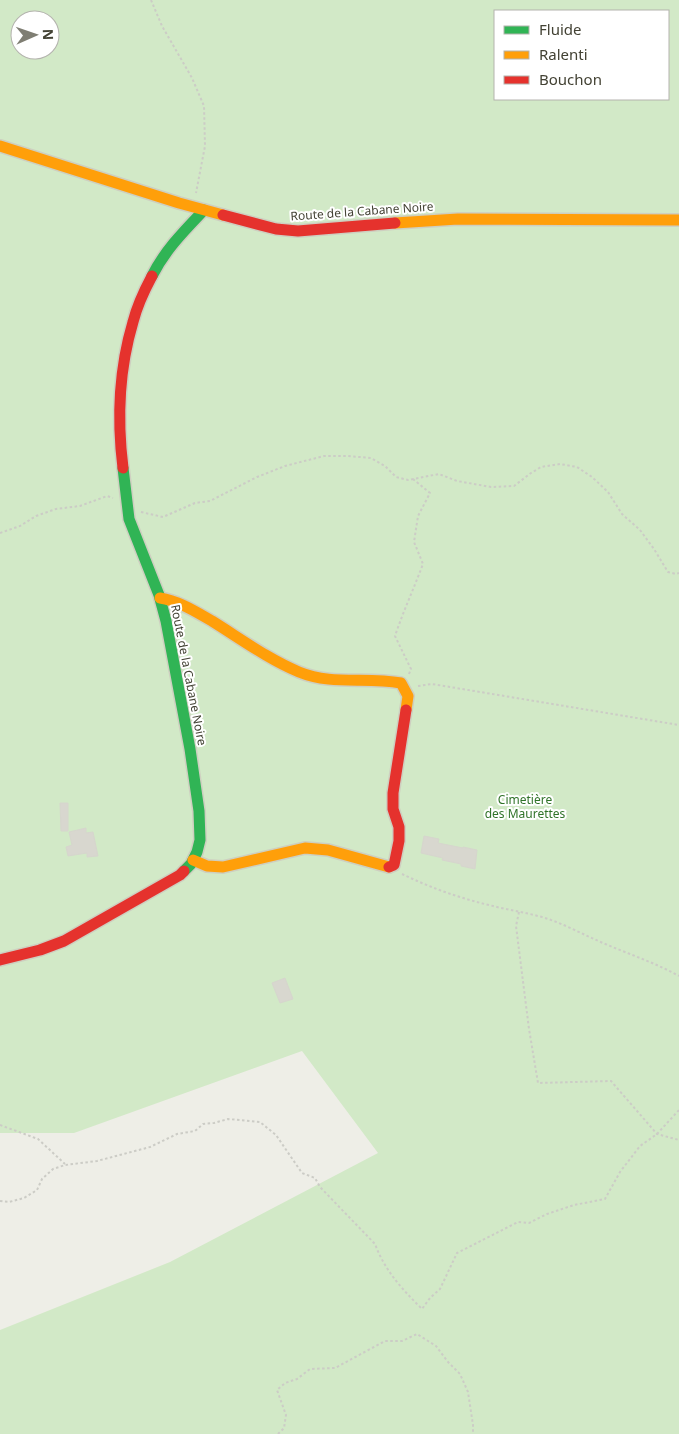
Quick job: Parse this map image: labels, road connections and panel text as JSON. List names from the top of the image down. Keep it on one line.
{"streets":{"street":["Route de la Cabane Noire"]},"parks":["Cimetière des Maurettes"],"legend":["Fluide","Ralenti","Bouchon"],"north":"right"}
